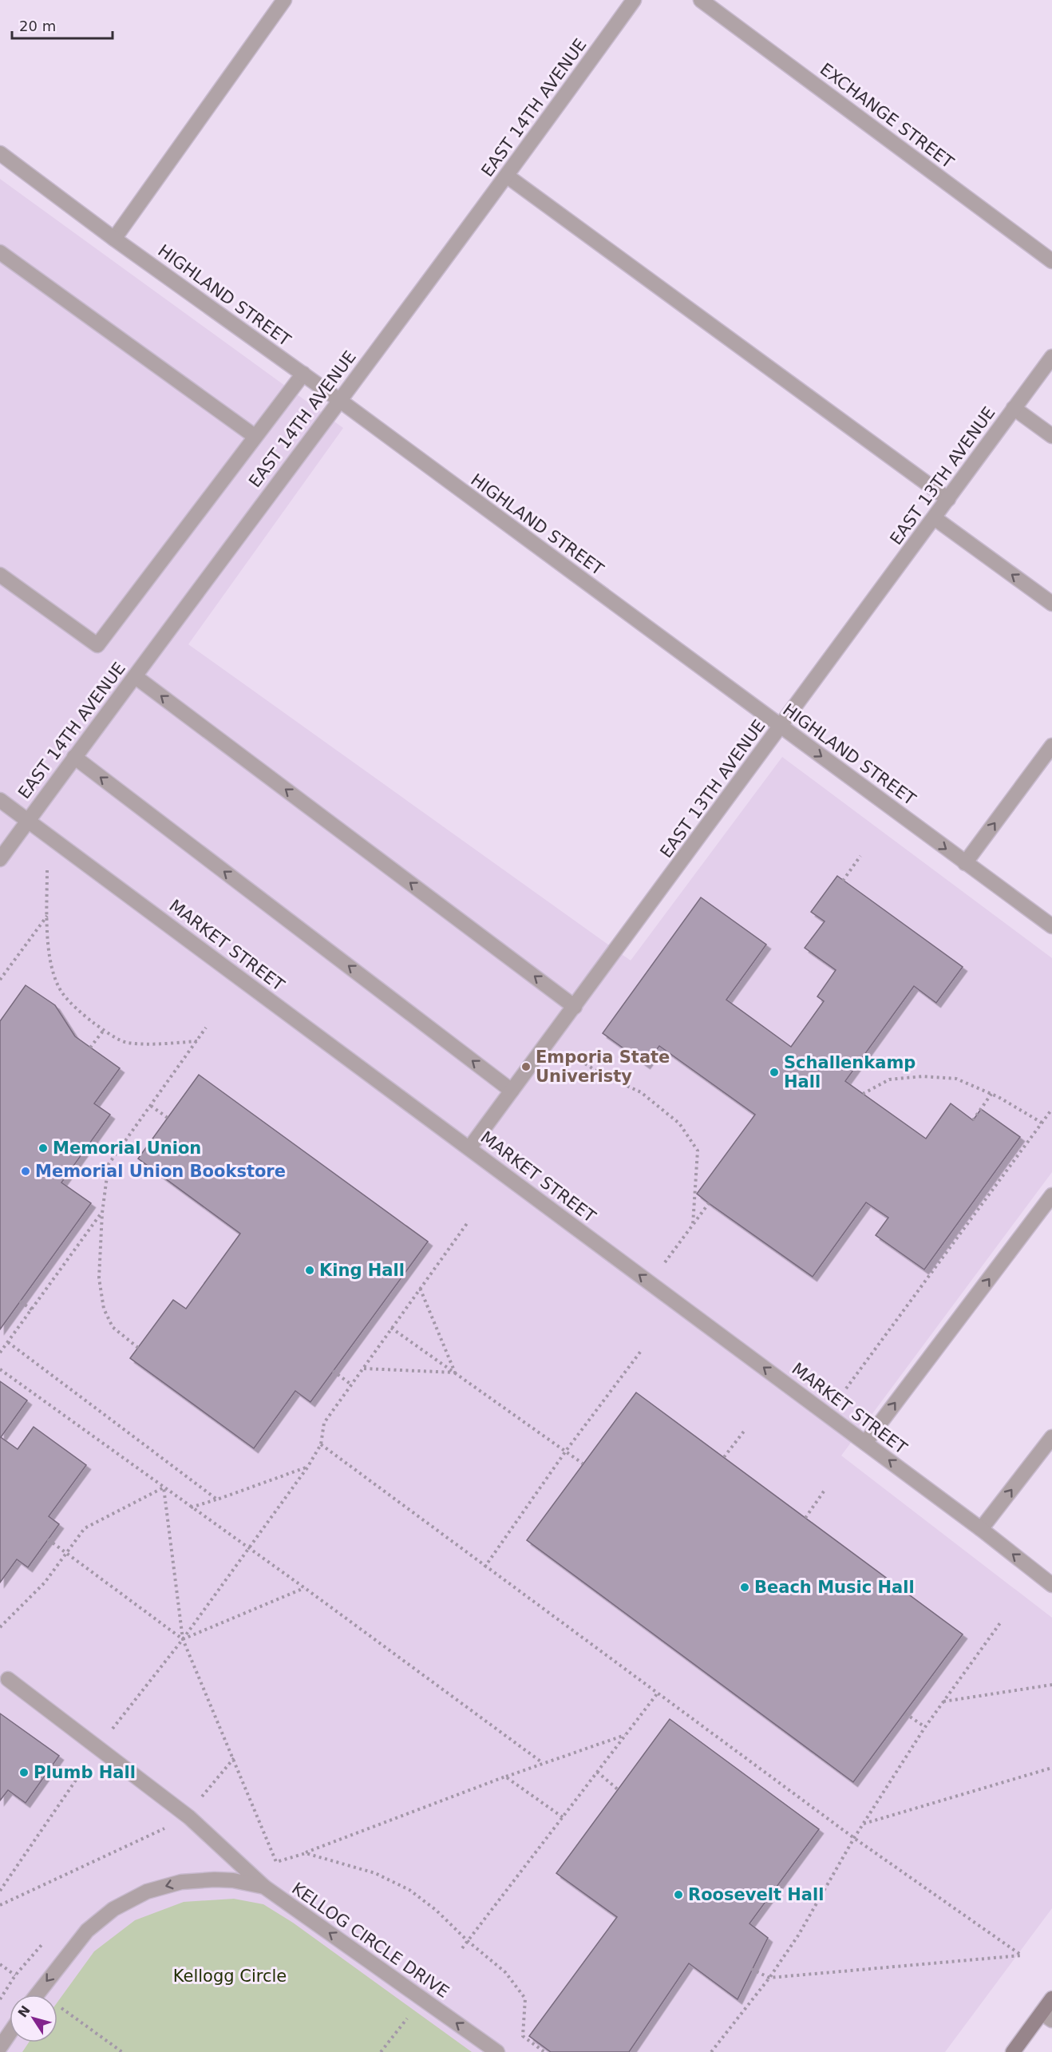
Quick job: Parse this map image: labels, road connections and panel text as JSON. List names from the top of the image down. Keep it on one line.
{"streets":{"street":["EAST 14TH AVENUE","EXCHANGE STREET","HIGHLAND STREET","EAST 13TH AVENUE","MARKET STREET","KELLOG CIRCLE DRIVE"]},"crossings":[["EAST 14TH AVENUE","HIGHLAND STREET"],["EAST 14TH AVENUE","MARKET STREET"],["HIGHLAND STREET","EAST 13TH AVENUE"],["EAST 13TH AVENUE","MARKET STREET"]],"one_way":["MARKET STREET","KELLOG CIRCLE DRIVE"],"parks":["Kellogg Circle"],"places":["Emporia State Univeristy","Schallenkamp Hall","Memorial Union","Memorial Union Bookstore","King Hall","Beach Music Hall","Plumb Hall","Roosevelt Hall"],"scale_bar":"20 m","north":"top left"}
